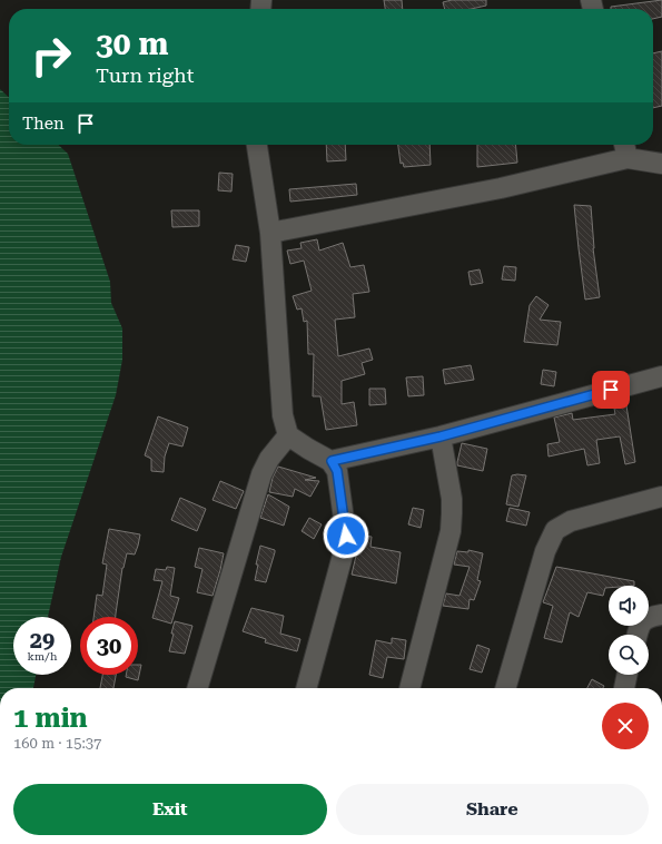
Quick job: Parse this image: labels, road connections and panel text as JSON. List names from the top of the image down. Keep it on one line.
{"page":{"turn":["30 m","Turn right"],"then":"Then","speed":"29 km/h","limit":"30","heading":["1 min","160 m · 15:37"],"buttons":["Exit","Share"]}}
